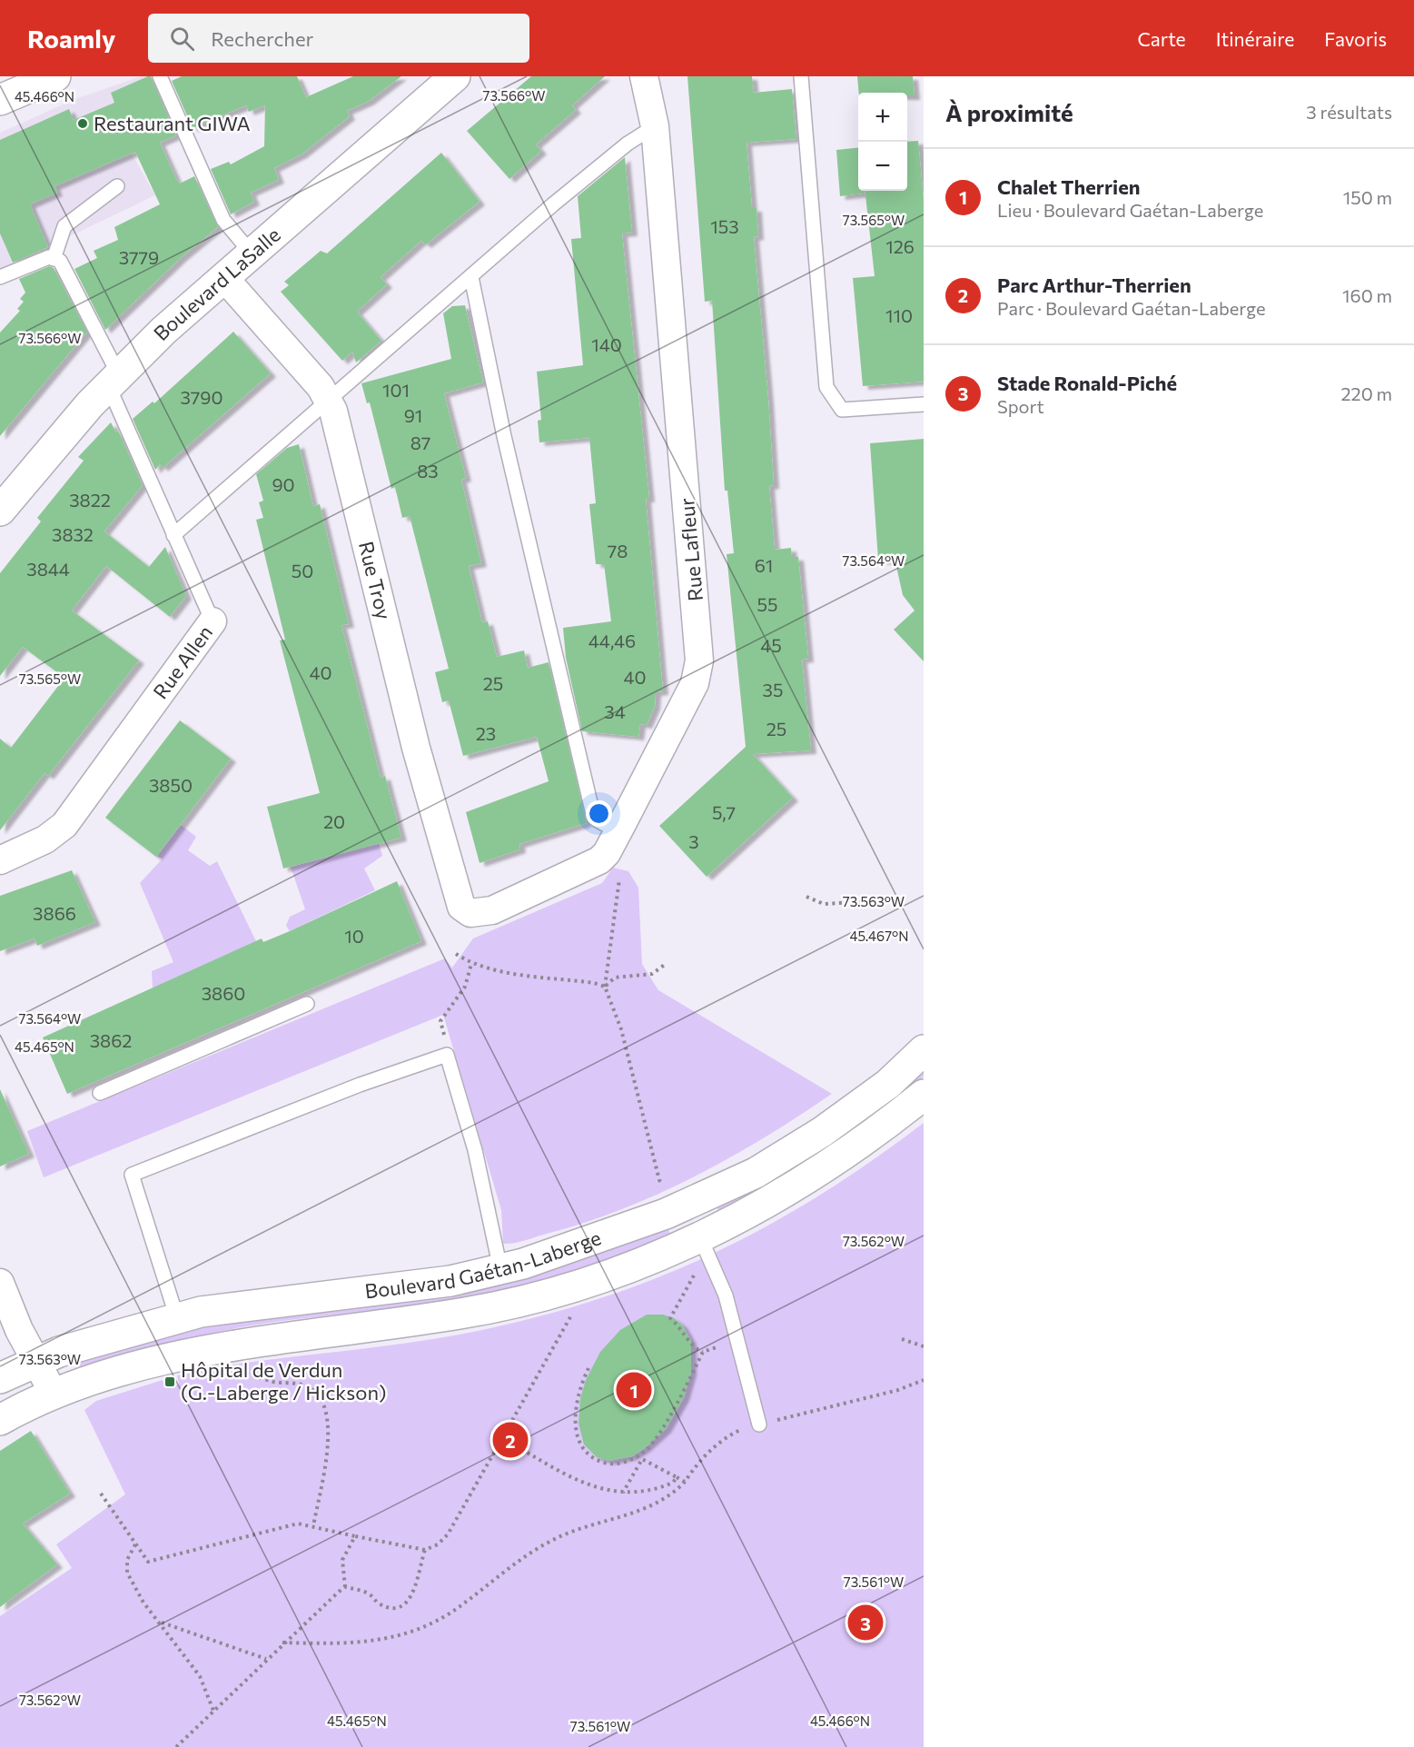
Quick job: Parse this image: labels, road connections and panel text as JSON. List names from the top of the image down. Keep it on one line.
{"streets":{"main road":["Boulevard LaSalle","Boulevard Gaétan-Laberge"],"street":["Rue Lafleur","Rue Troy","Rue Allen"]},"crossings":[["Boulevard LaSalle","Rue Troy"],["Boulevard LaSalle","Rue Allen"],["Rue Lafleur","Rue Troy"]],"places":{"other":["Restaurant GIWA"],"transit":["Hôpital de Verdun (G.-Laberge / Hickson)"]},"house_numbers":["153","126","3779","110","140","101","3790","91","87","83","90","3822","3832","78","61","3844","50","55","44,46","45","40","40","25","35","34","25","23","3850","5,7","20","3","3866","10","3860","3862"],"page":{"header":"Roamly","search":"Rechercher","nav":["Carte","Itinéraire","Favoris"],"heading":["À proximité","3 résultats"],"map_buttons":["+","−"],"list":[{"mark":"1","name":"Chalet Therrien","note":"Lieu · Boulevard Gaétan-Laberge","value":"150 m"},{"mark":"2","name":"Parc Arthur-Therrien","note":"Parc · Boulevard Gaétan-Laberge","value":"160 m"},{"mark":"3","name":"Stade Ronald-Piché","note":"Sport","value":"220 m"}],"pins":["1","2","3"]},"coordinates":["73.566°W","45.466°N","73.565°W","73.564°W","73.563°W","45.467°N","45.465°N","73.562°W","73.561°W"]}
